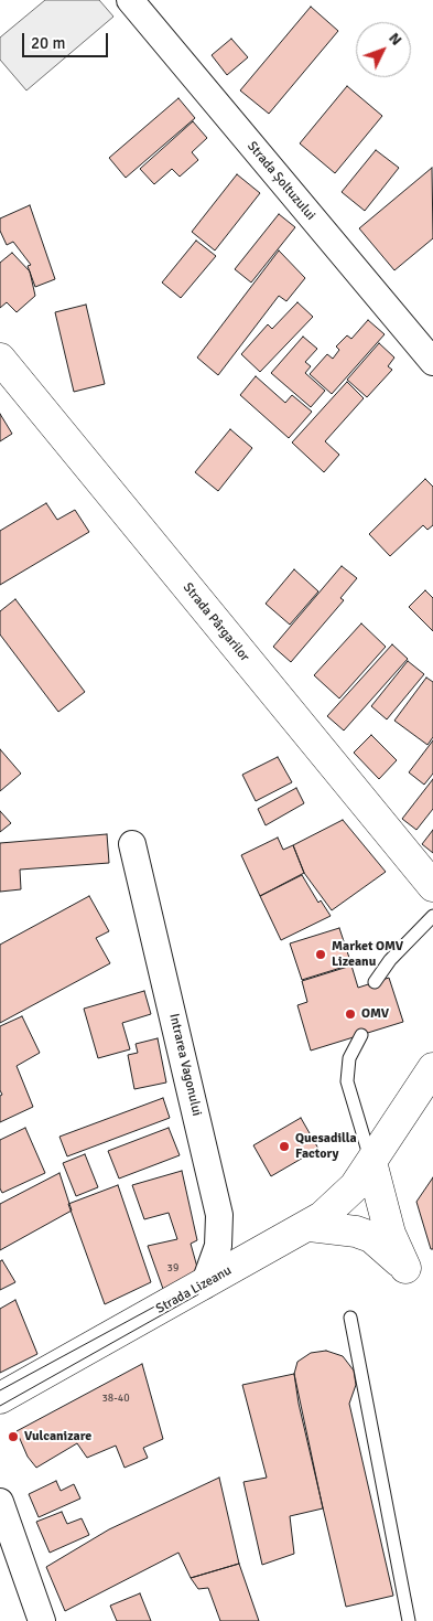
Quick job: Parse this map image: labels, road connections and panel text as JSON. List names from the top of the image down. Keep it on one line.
{"streets":{"street":["Strada Șoltuzului","Strada Pârgarilor","Intrarea Vagonului","Strada Lizeanu"]},"crossings":[["Intrarea Vagonului","Strada Lizeanu"]],"places":["Market OMV Lizeanu","OMV","Quesadilla Factory","Vulcanizare"],"house_numbers":["39","38-40"],"scale_bar":"20 m","north":"top right"}
